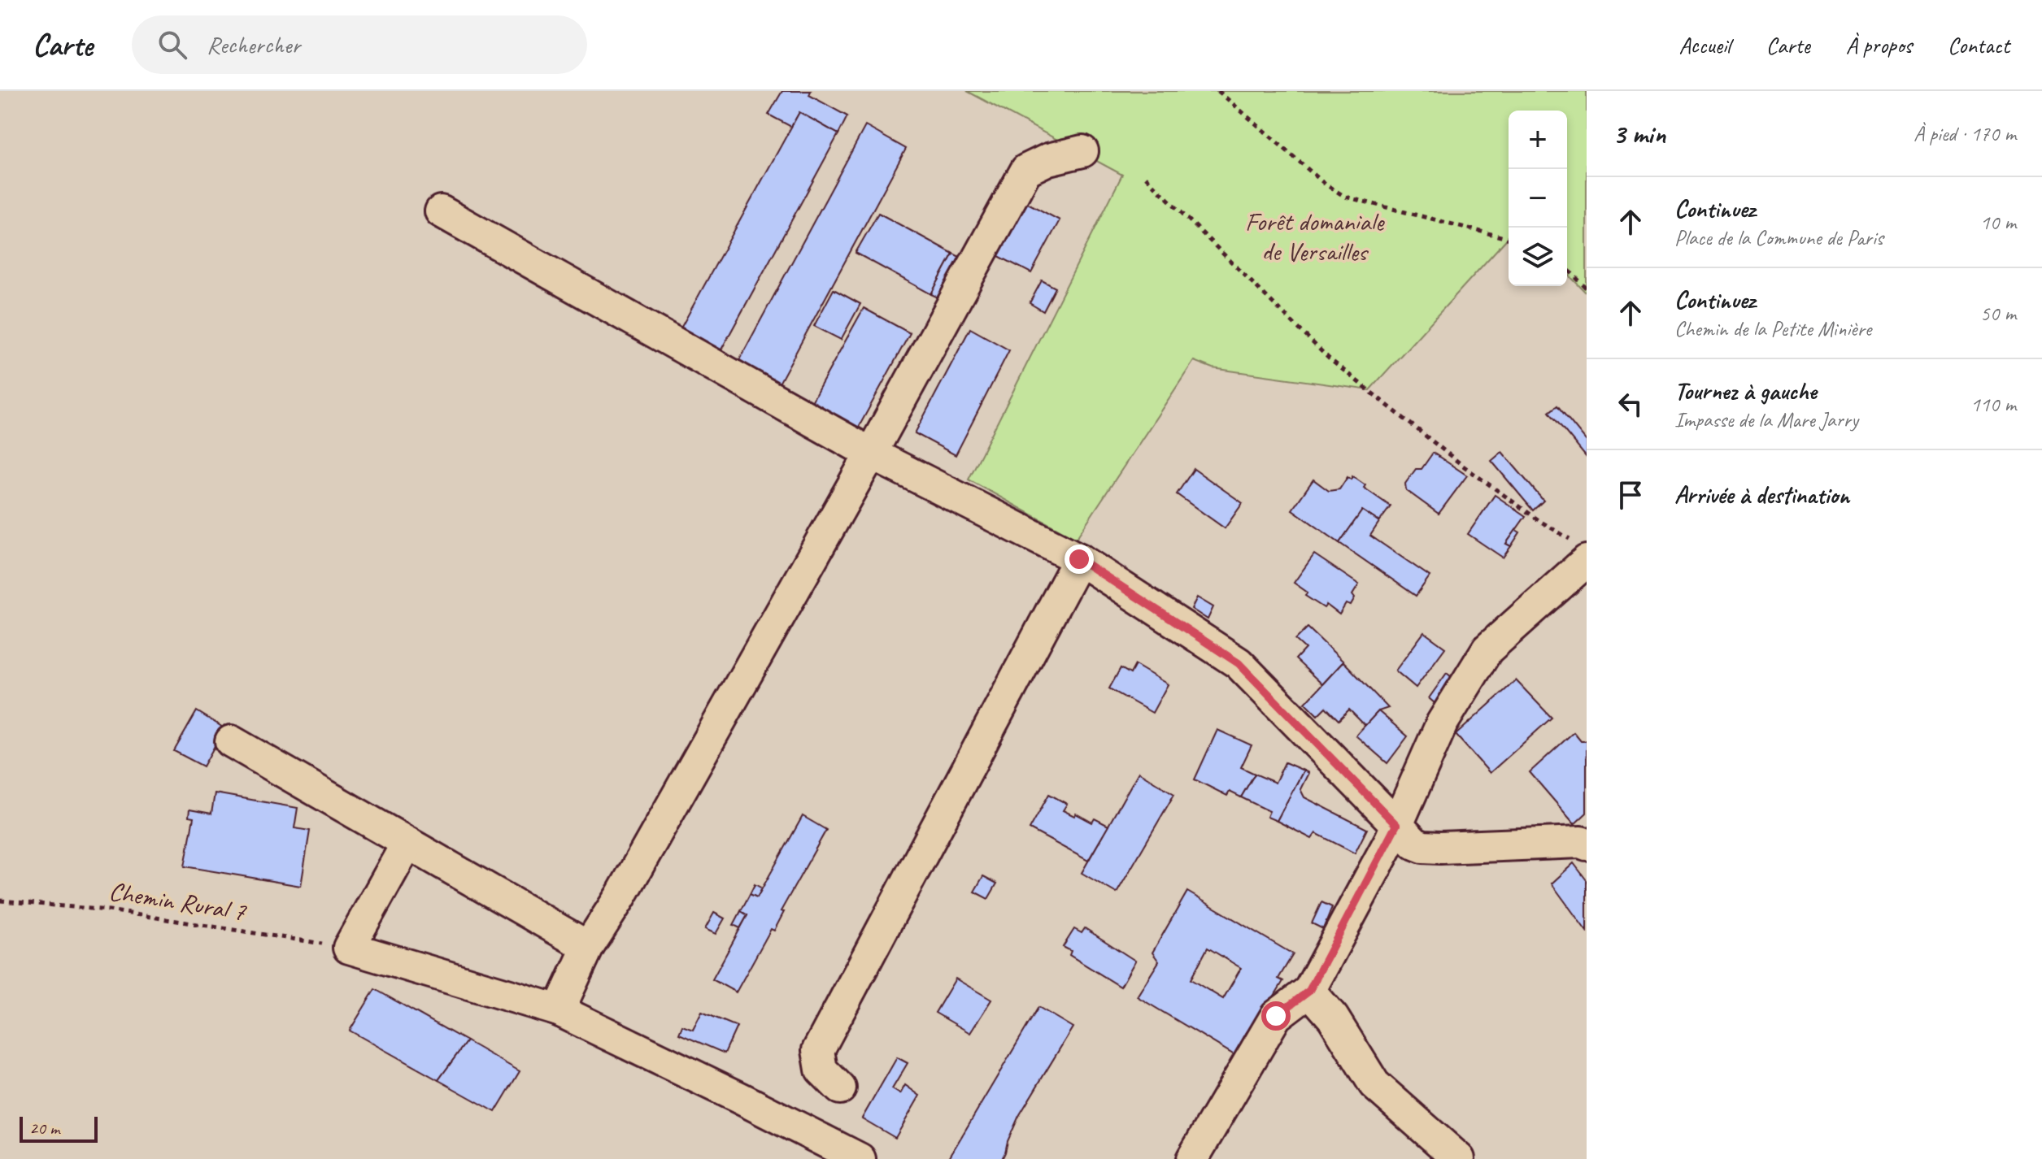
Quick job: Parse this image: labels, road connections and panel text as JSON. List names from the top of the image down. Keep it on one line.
{"streets":{"path":["Chemin Rural 7"]},"parks":["Forêt domaniale de Versailles"],"scale_bar":"20 m","page":{"header":"Carte","search":"Rechercher","nav":["Accueil","Carte","À propos","Contact"],"heading":["3 min","À pied · 170 m"],"map_buttons":["+","−"],"list":[["Continuez","Place de la Commune de Paris","10 m"],["Continuez","Chemin de la Petite Minière","50 m"],["Tournez à gauche","Impasse de la Mare Jarry","110 m"],"Arrivée à destination"],"scale":"20 m"}}
